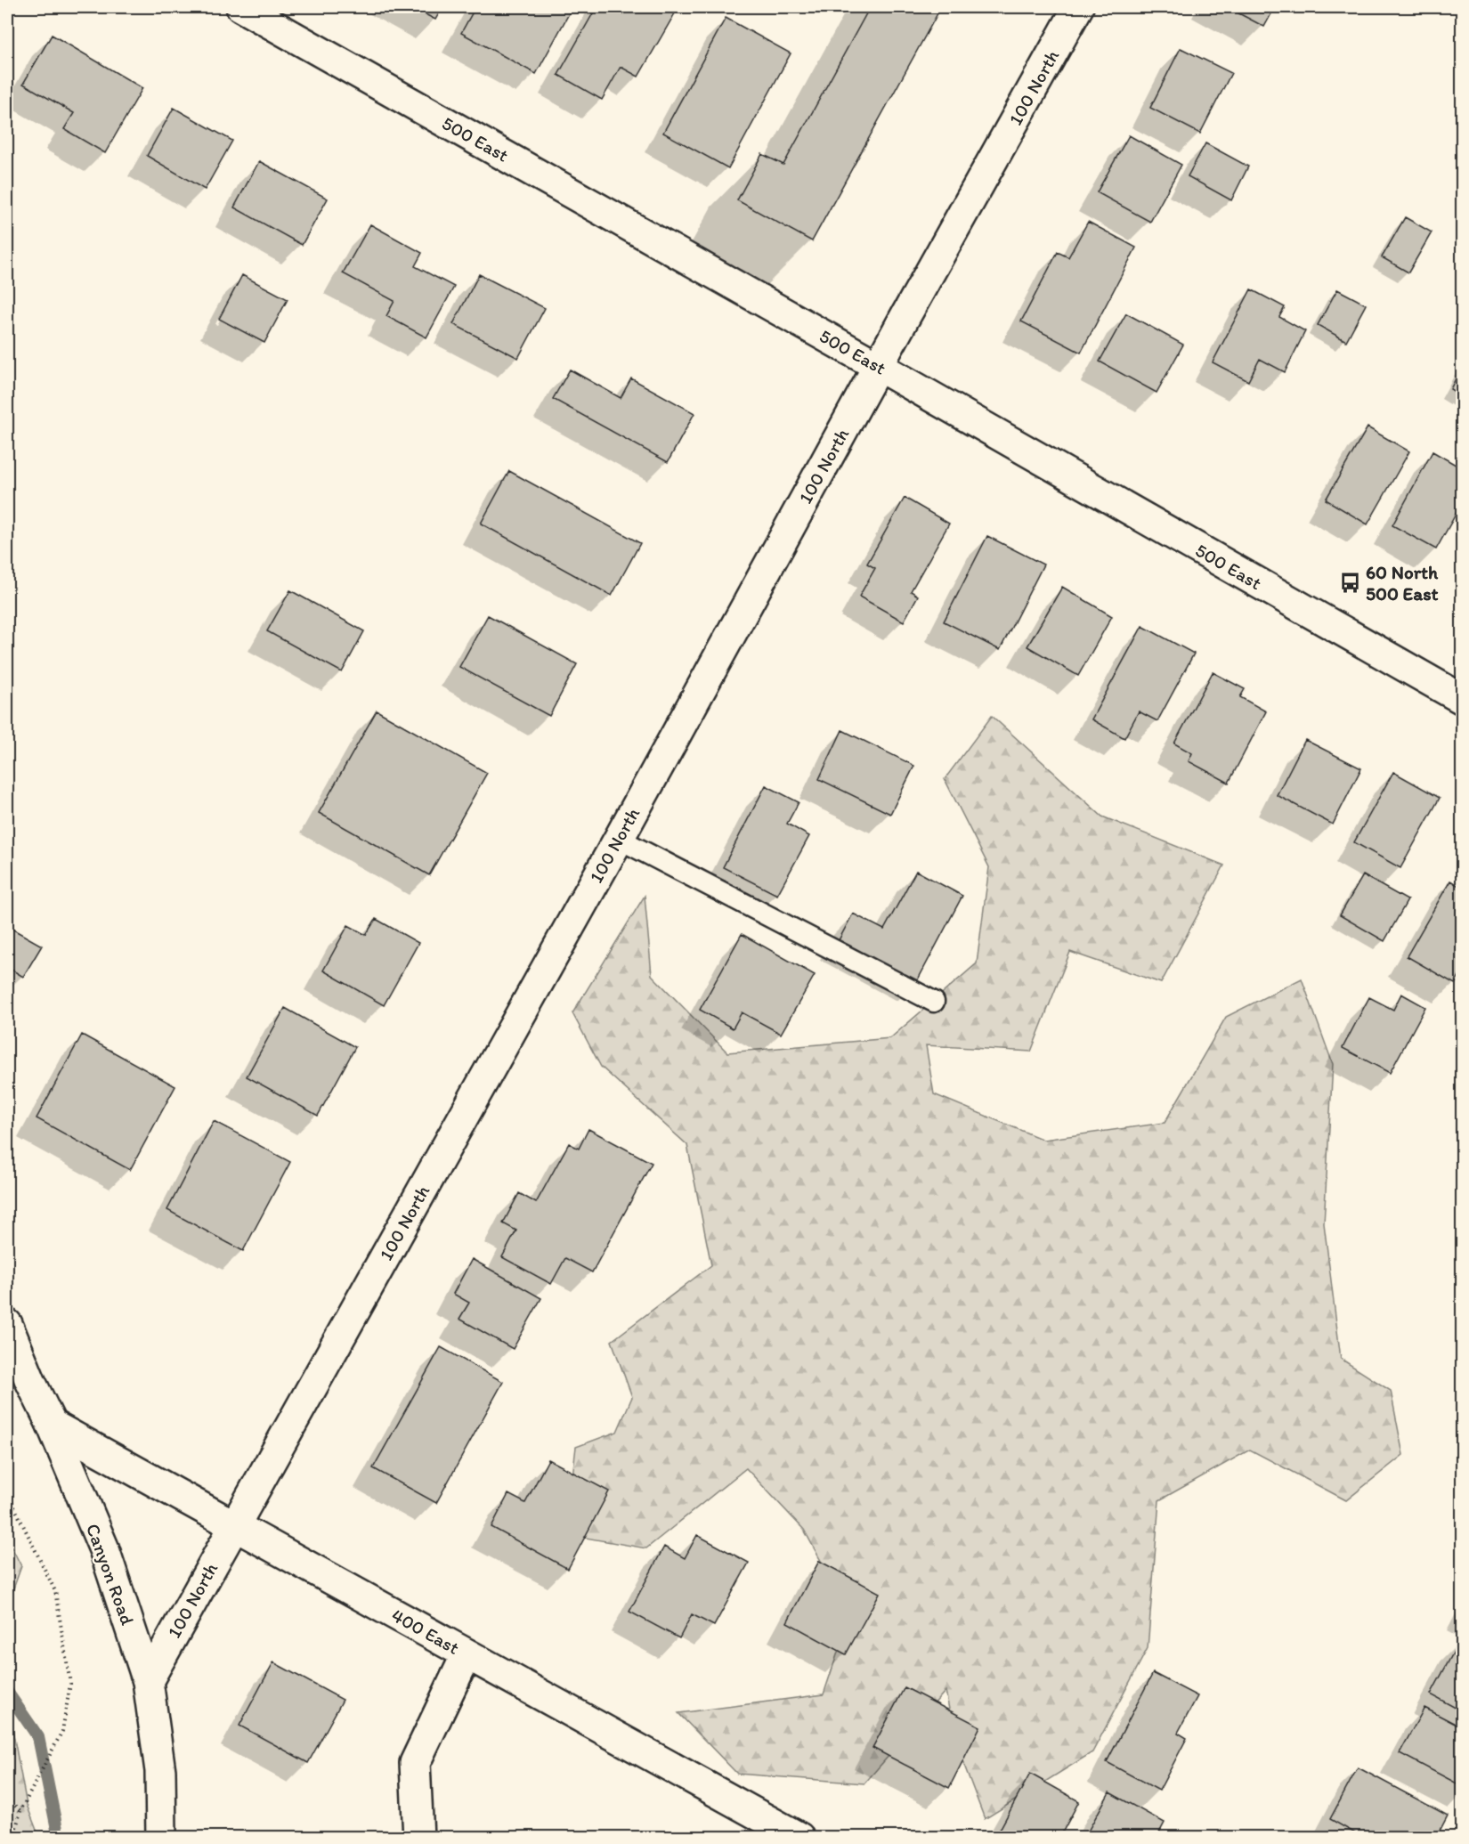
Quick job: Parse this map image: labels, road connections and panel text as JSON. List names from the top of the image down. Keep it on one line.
{"streets":{"street":["100 North","500 East","Canyon Road","400 East"]},"crossings":[["100 North","500 East"],["100 North","Canyon Road"],["100 North","400 East"],["Canyon Road","400 East"]],"places":{"bus stop":["60 North 500 East"]}}
